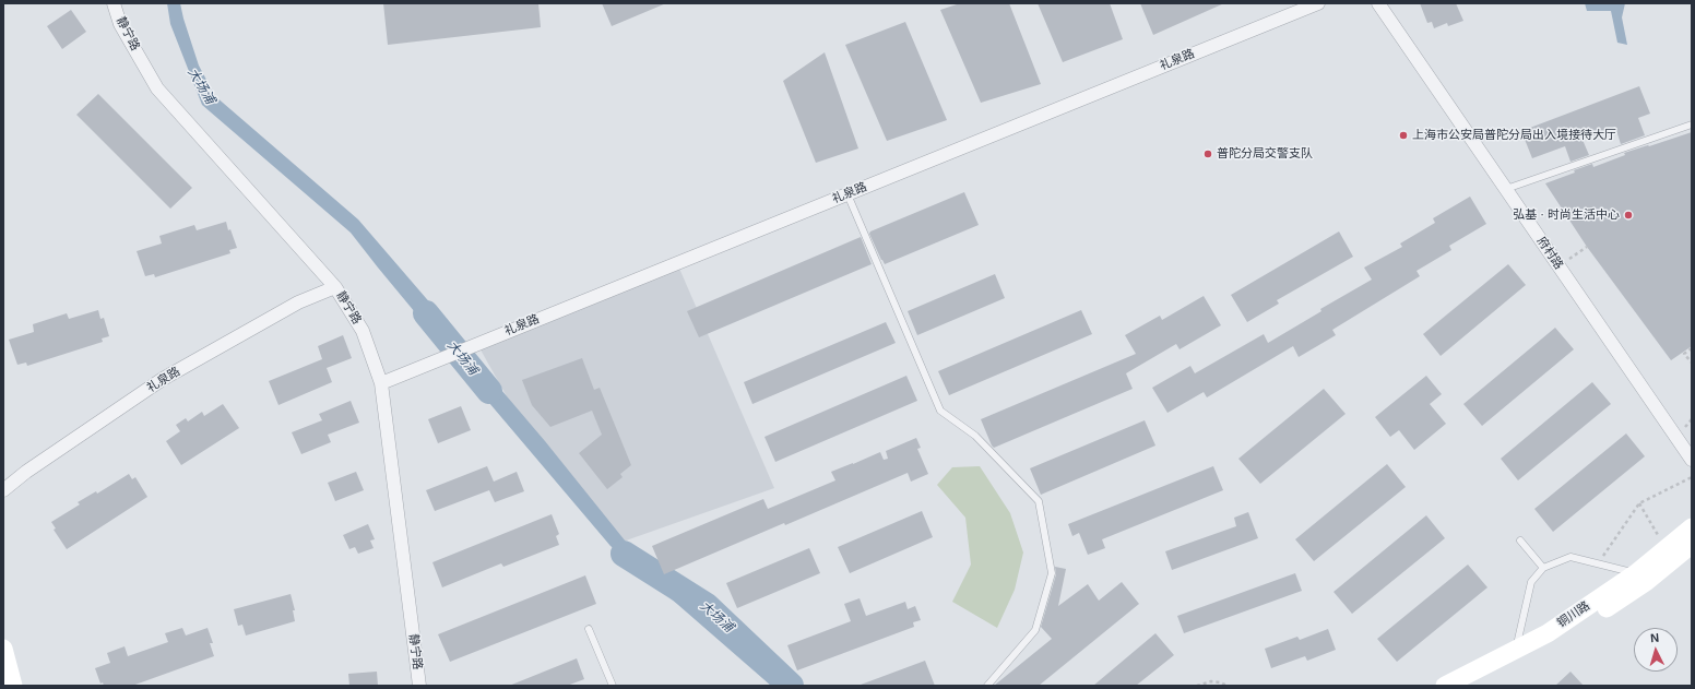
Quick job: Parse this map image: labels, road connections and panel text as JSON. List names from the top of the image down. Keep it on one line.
{"streets":{"main road":["铜川路"],"street":["静宁路","礼泉路","府村路"]},"crossings":[["静宁路","礼泉路"]],"water":["大场浦"],"places":["上海市公安局普陀分局出入境接待大厅","普陀分局交警支队","弘基 · 时尚生活中心"],"north":"top"}
